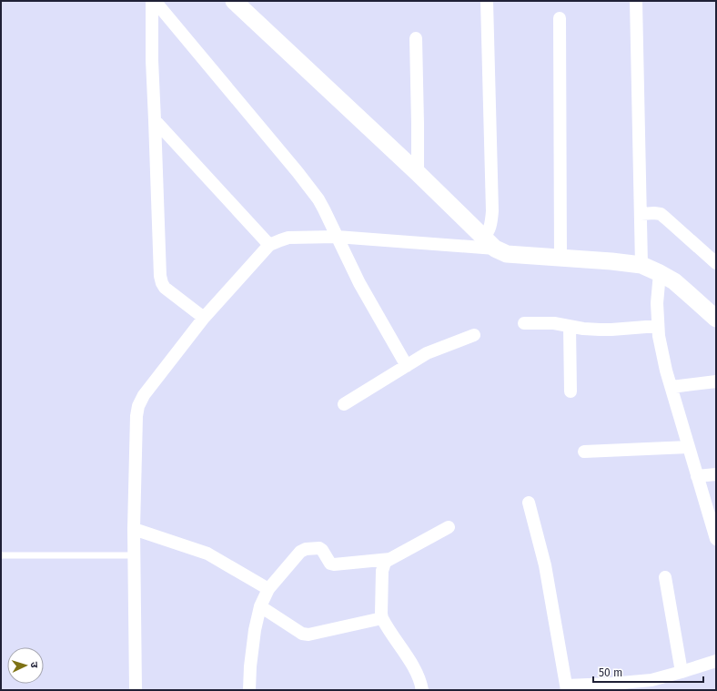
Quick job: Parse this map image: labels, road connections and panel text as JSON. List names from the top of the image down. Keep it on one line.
{"scale_bar":"50 m","north":"right"}
